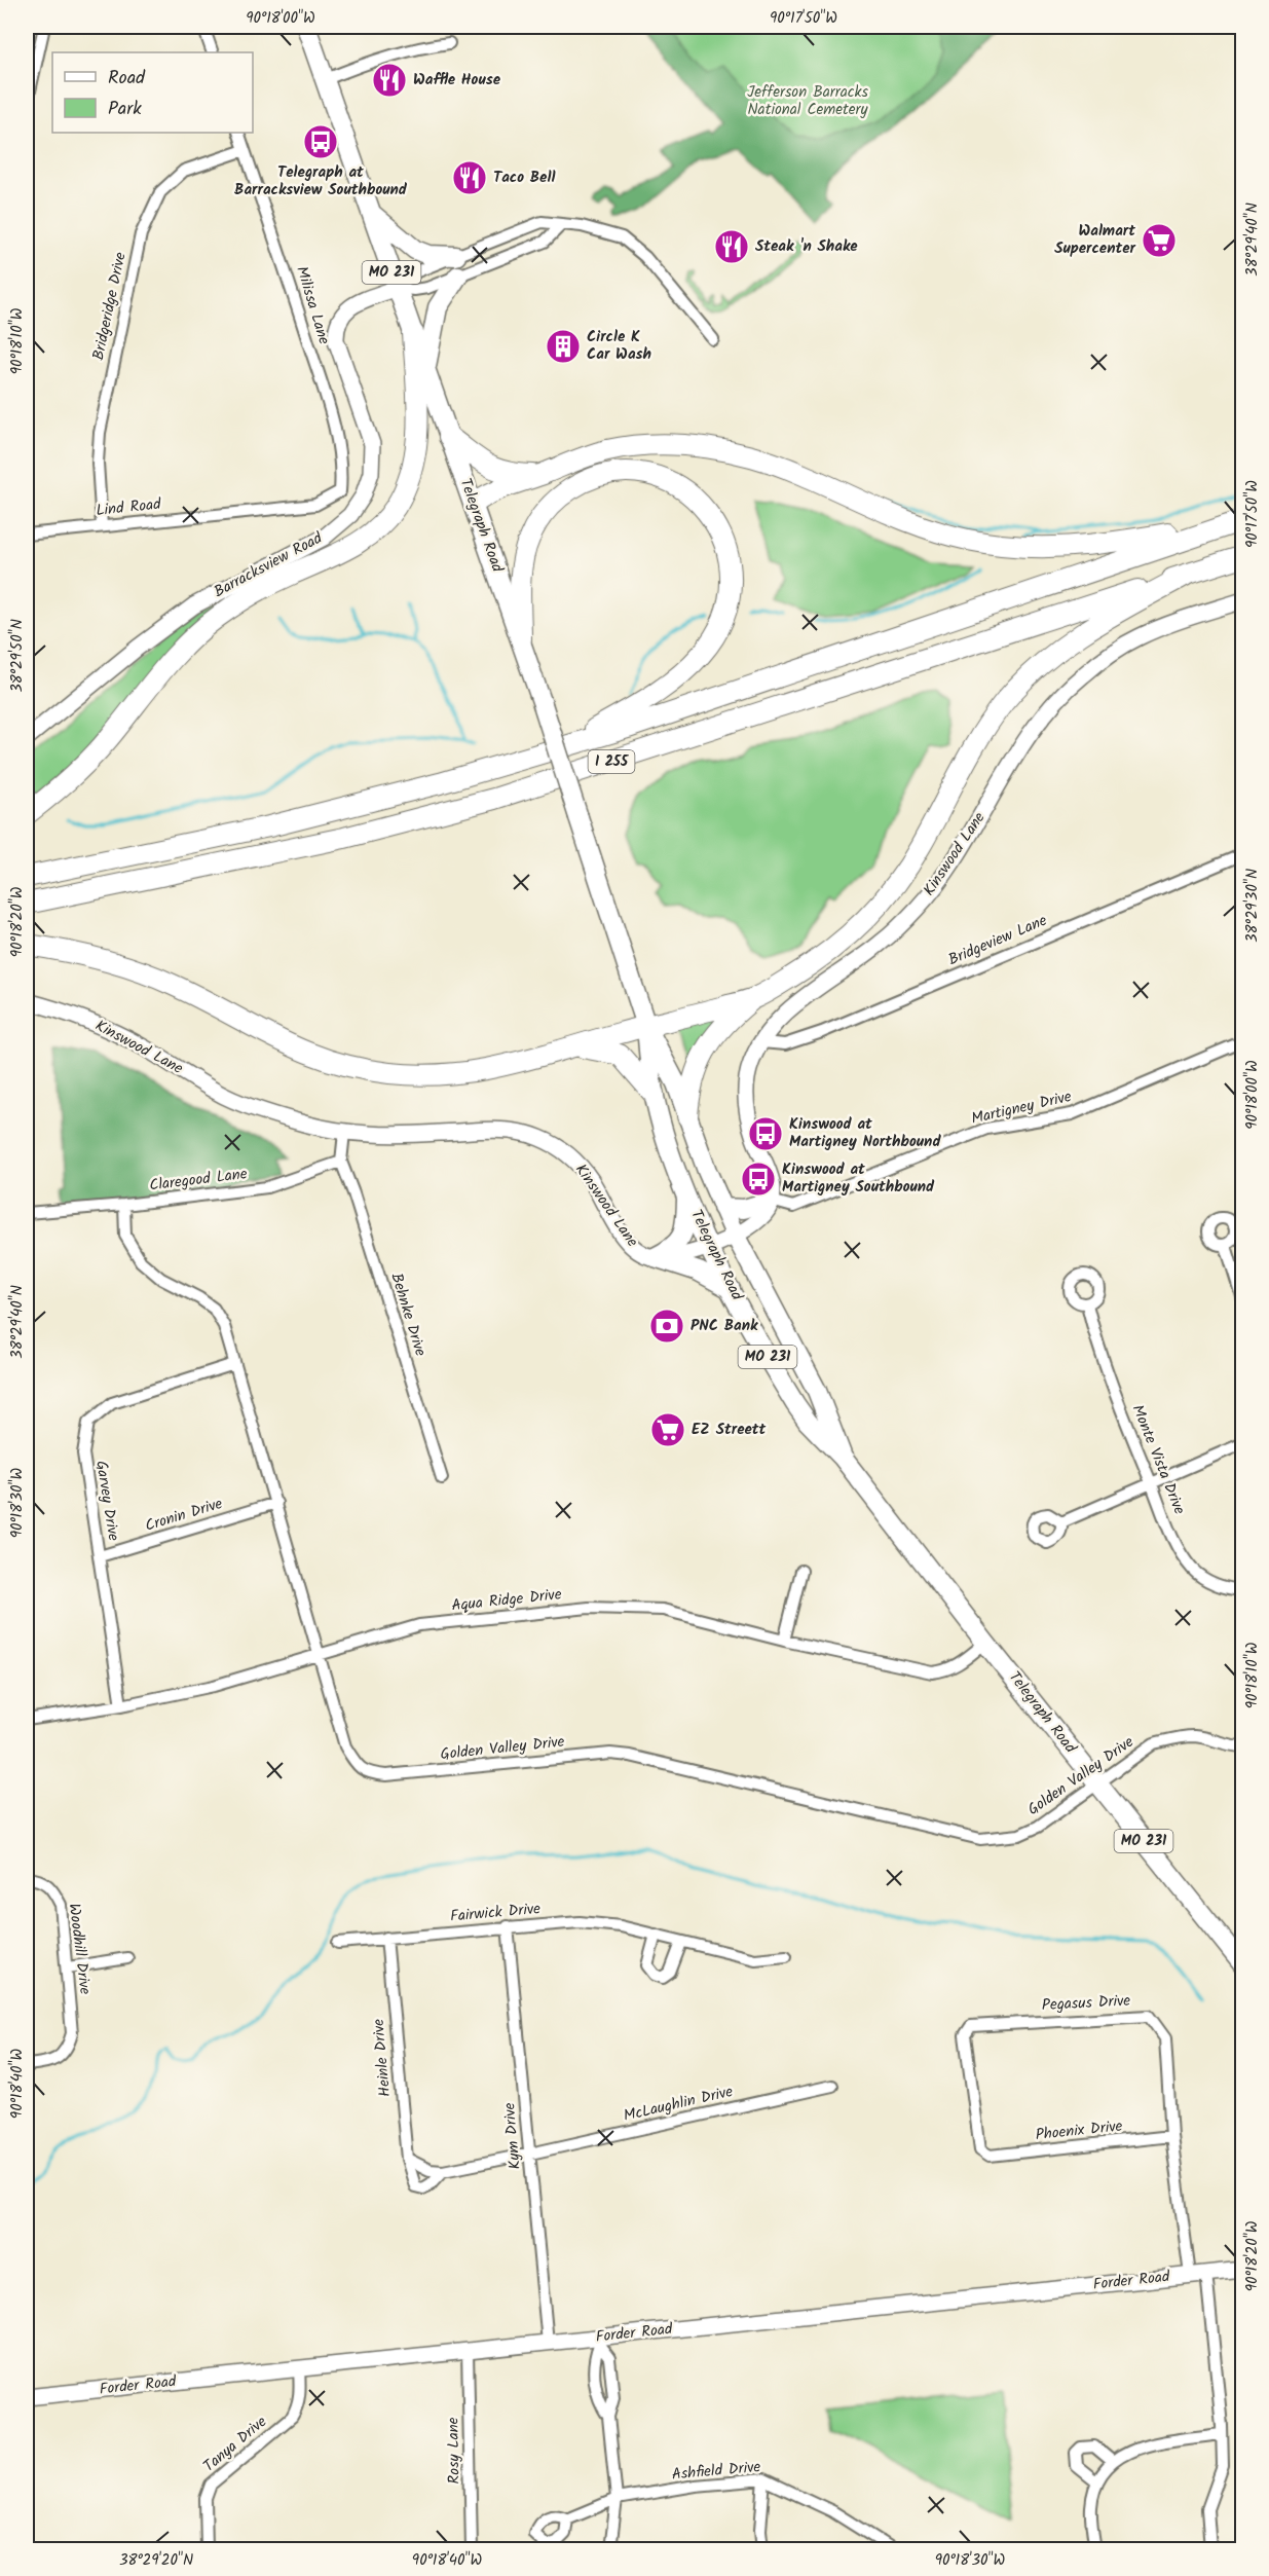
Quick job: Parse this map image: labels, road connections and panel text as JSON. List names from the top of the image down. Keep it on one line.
{"streets":{"highway":["I 255"],"main road":["MO 231","Telegraph Road"],"street":["Milissa Lane","Bridgeridge Drive","Lind Road","Barracksview Road","Kinswood Lane","Bridgeview Lane","Martigney Drive","Claregood Lane","Behnke Drive","Monte Vista Drive","Garvey Drive","Cronin Drive","Aqua Ridge Drive","Golden Valley Drive","Fairwick Drive","Woodhill Drive","Pegasus Drive","Heinle Drive","McLaughlin Drive","Phoenix Drive","Kym Drive","Forder Road","Tanya Drive","Rosy Lane","Ashfield Drive"]},"crossings":[["Milissa Lane","Bridgeridge Drive"],["Milissa Lane","Lind Road"],["Bridgeridge Drive","Lind Road"],["Telegraph Road","Barracksview Road"],["Telegraph Road","Kinswood Lane"],["Telegraph Road","Aqua Ridge Drive"],["Telegraph Road","Golden Valley Drive"],["Kinswood Lane","Bridgeview Lane"],["Kinswood Lane","Martigney Drive"],["Claregood Lane","Behnke Drive"],["Claregood Lane","Golden Valley Drive"],["Garvey Drive","Cronin Drive"],["Garvey Drive","Aqua Ridge Drive"],["Garvey Drive","Golden Valley Drive"],["Cronin Drive","Golden Valley Drive"],["Aqua Ridge Drive","Golden Valley Drive"],["Fairwick Drive","Heinle Drive"],["Fairwick Drive","Kym Drive"],["Pegasus Drive","Phoenix Drive"],["Pegasus Drive","Forder Road"],["Heinle Drive","McLaughlin Drive"],["McLaughlin Drive","Kym Drive"],["Kym Drive","Forder Road"],["Forder Road","Tanya Drive"],["Forder Road","Rosy Lane"]],"parks":["Jefferson Barracks National Cemetery"],"places":{"restaurant":["Waffle House","Taco Bell","Steak 'n Shake"],"bus stop":["Telegraph at Barracksview Southbound","Kinswood at Martigney Northbound","Kinswood at Martigney Southbound"],"supermarket":["Walmart Supercenter","EZ Streett"],"building":["Circle K Car Wash"],"bank":["PNC Bank"]},"legend":["Road","Park"],"coordinates":["90°18'00\"W","90°17'50\"W","38°29'40\"N","90°18'10\"W","38°29'50\"N","38°29'30\"N","90°18'20\"W","90°18'30\"W","90°18'40\"W","38°29'20\"N"]}
